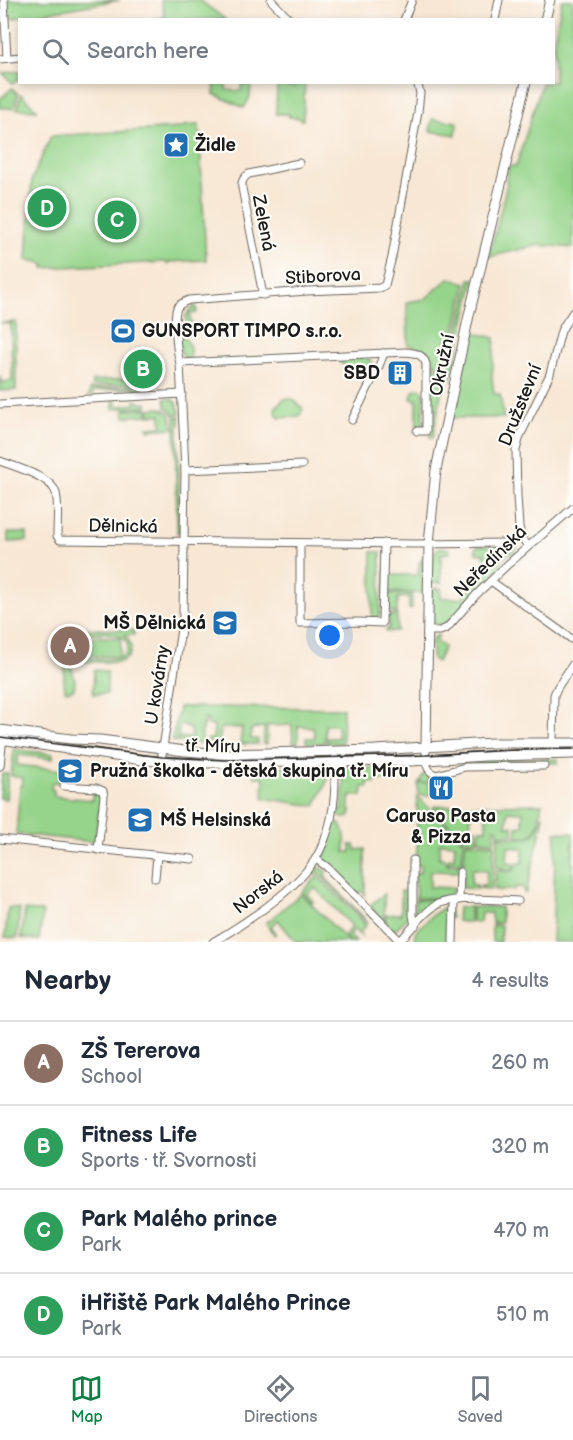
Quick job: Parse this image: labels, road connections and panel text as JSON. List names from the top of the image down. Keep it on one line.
{"streets":{"main road":["Okružní","tř. Míru"],"street":["Zelená","Stiborova","Družstevní","Dělnická","Neředínská","U kovárny","Norská"]},"crossings":[["Zelená","Stiborova"],["Stiborova","U kovárny"],["Okružní","Dělnická"],["Okružní","Neředínská"],["Okružní","tř. Míru"],["Družstevní","Neředínská"],["Dělnická","U kovárny"],["U kovárny","tř. Míru"],["tř. Míru","Norská"]],"places":{"place":["Židle"],"sports":["GUNSPORT TIMPO s.r.o."],"building":["SBD"],"school or university":["MŠ Dělnická","Pružná školka - dětská skupina tř. Míru","MŠ Helsinská"],"restaurant":["Caruso Pasta & Pizza"]},"page":{"search":"Search here","pins":["D","C","B","A"],"heading":["Nearby","4 results"],"list":[{"mark":"A","name":"ZŠ Tererova","note":"School","value":"260 m"},{"mark":"B","name":"Fitness Life","note":"Sports · tř. Svornosti","value":"320 m"},{"mark":"C","name":"Park Malého prince","note":"Park","value":"470 m"},{"mark":"D","name":"iHřiště Park Malého Prince","note":"Park","value":"510 m"}],"nav":["Map","Directions","Saved"]}}
